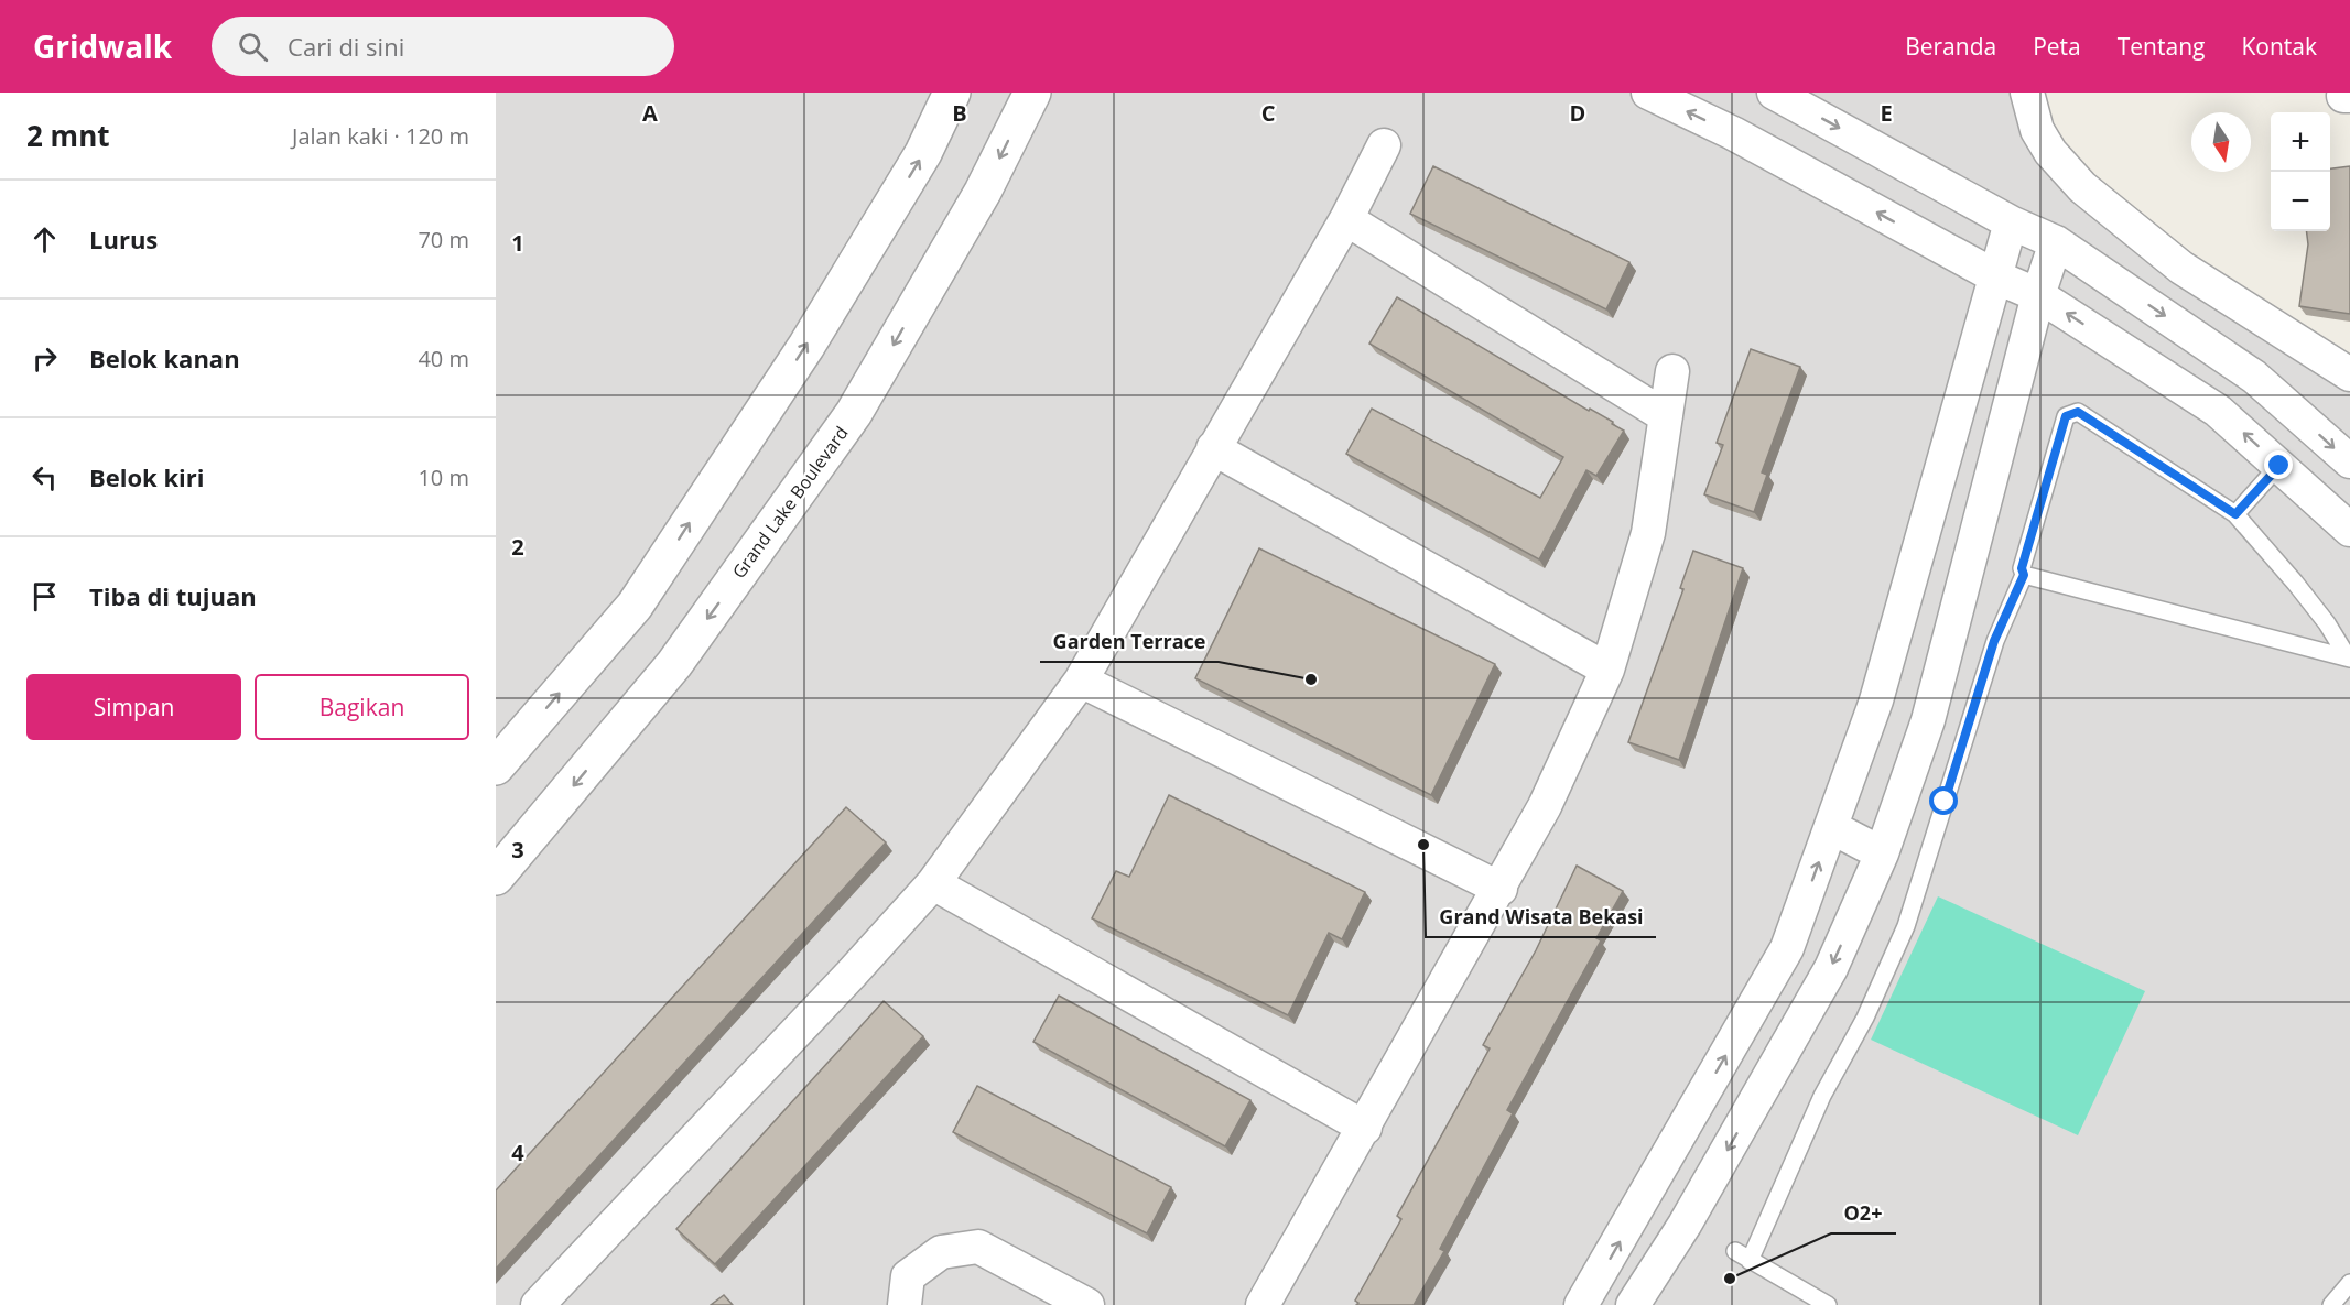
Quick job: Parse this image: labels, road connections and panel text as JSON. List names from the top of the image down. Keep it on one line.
{"streets":{"street":["Grand Lake Boulevard"]},"places":["Garden Terrace","Grand Wisata Bekasi","O2+"],"north":"bottom","page":{"header":"Gridwalk","search":"Cari di sini","nav":["Beranda","Peta","Tentang","Kontak"],"heading":["2 mnt","Jalan kaki · 120 m"],"map_buttons":["+","−"],"list":[["Lurus","70 m"],["Belok kanan","40 m"],["Belok kiri","10 m"],"Tiba di tujuan"],"buttons":["Simpan","Bagikan"]},"grid":{"columns":["A","B","C","D","E"],"rows":["1","2","3","4"]}}
